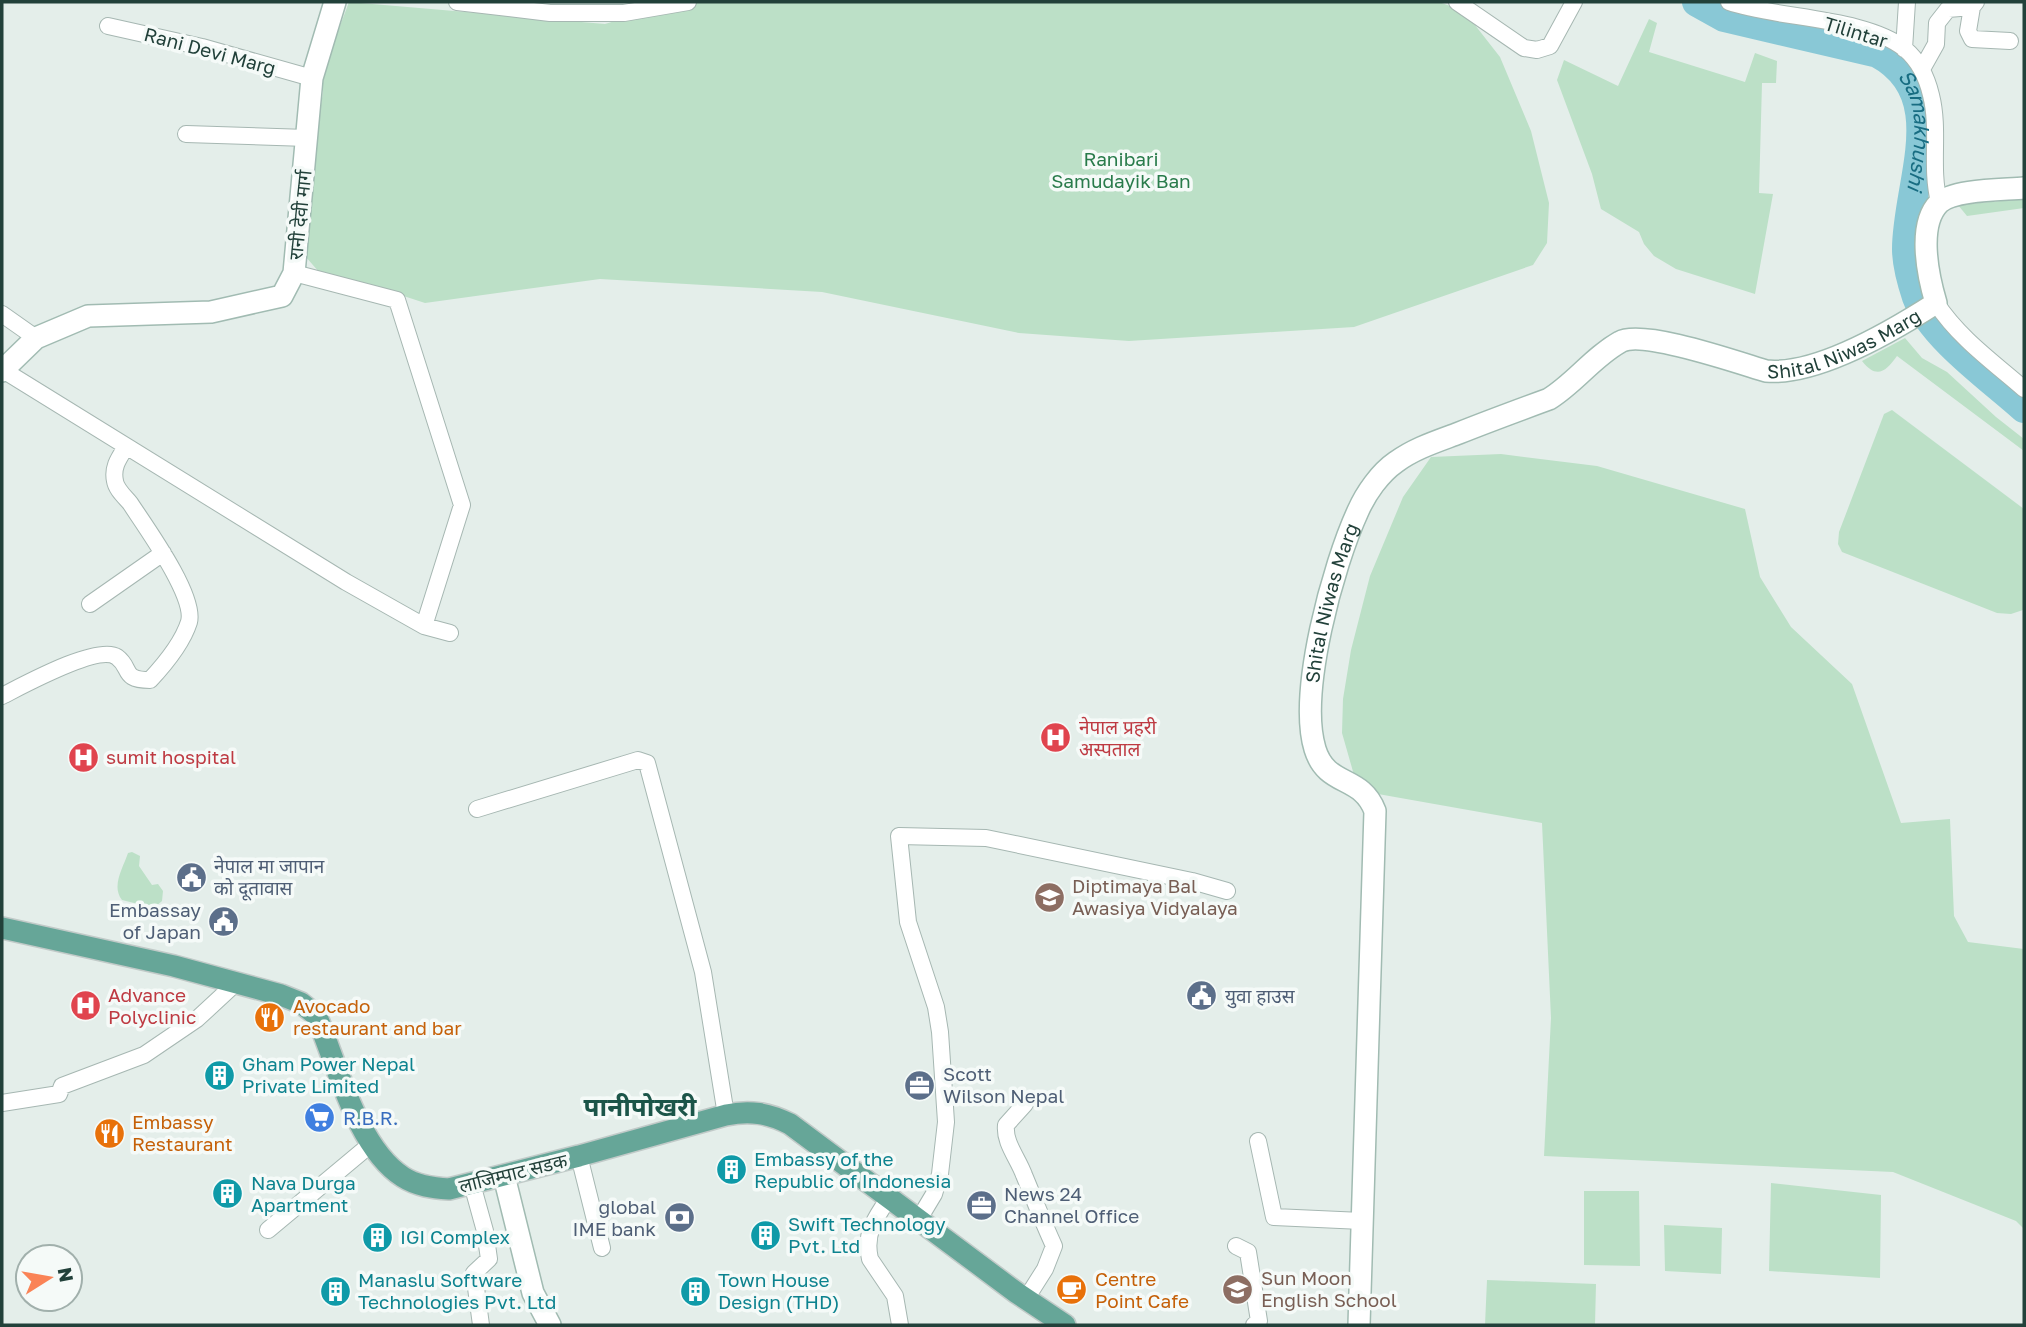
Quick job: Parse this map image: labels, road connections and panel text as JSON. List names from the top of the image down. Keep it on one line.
{"streets":{"main road":["लाजिम्पाट सडक"],"street":["Tilintar","Rani Devi Marg","रानी देवी मार्ग","Shital Niwas Marg"]},"crossings":[["Rani Devi Marg","रानी देवी मार्ग"]],"districts":["पानीपोखरी"],"water":["Samakhushi"],"parks":["Ranibari Samudayik Ban"],"places":{"hospital":["नेपाल प्रहरी अस्पताल","sumit hospital","Advance Polyclinic"],"public building":["नेपाल मा जापान को दूतावास","Embassay of Japan","युवा हाउस"],"school or university":["Diptimaya Bal Awasiya Vidyalaya","Sun Moon English School"],"restaurant":["Avocado restaurant and bar","Embassy Restaurant"],"building":["Gham Power Nepal Private Limited","Embassy of the Republic of Indonesia","Nava Durga Apartment","Swift Technology Pvt. Ltd","IGI Complex","Manaslu Software Technologies Pvt. Ltd","Town House Design (THD)"],"office":["Scott Wilson Nepal","News 24 Channel Office"],"supermarket":["R.B.R."],"bank":["global IME bank"],"cafe":["Centre Point Cafe"]},"north":"right"}
